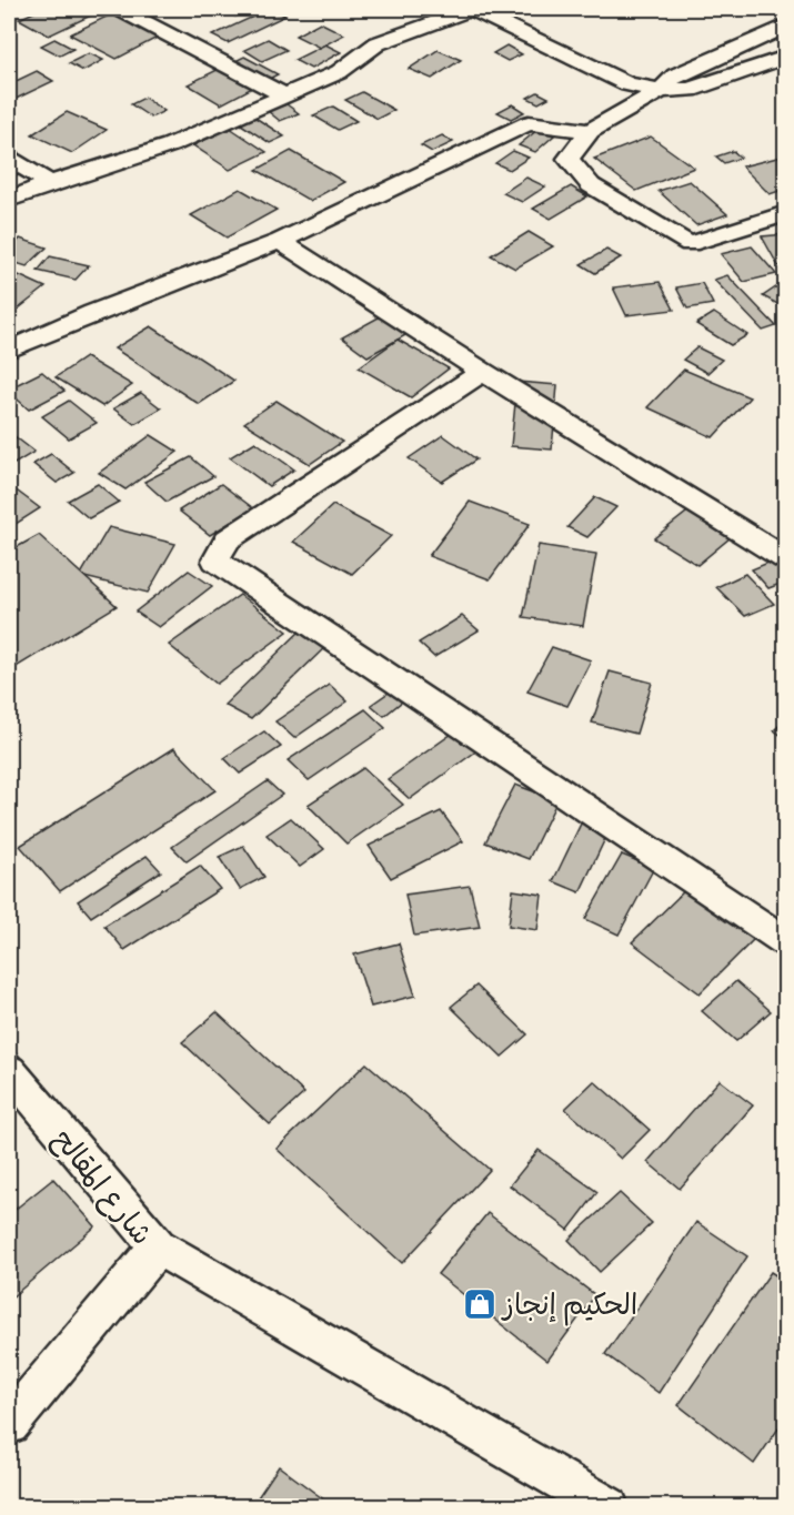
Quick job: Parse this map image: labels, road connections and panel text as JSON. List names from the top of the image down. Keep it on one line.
{"streets":{"street":["شارع المقالح"]},"places":{"shop":["الحكيم إنجاز"]}}
